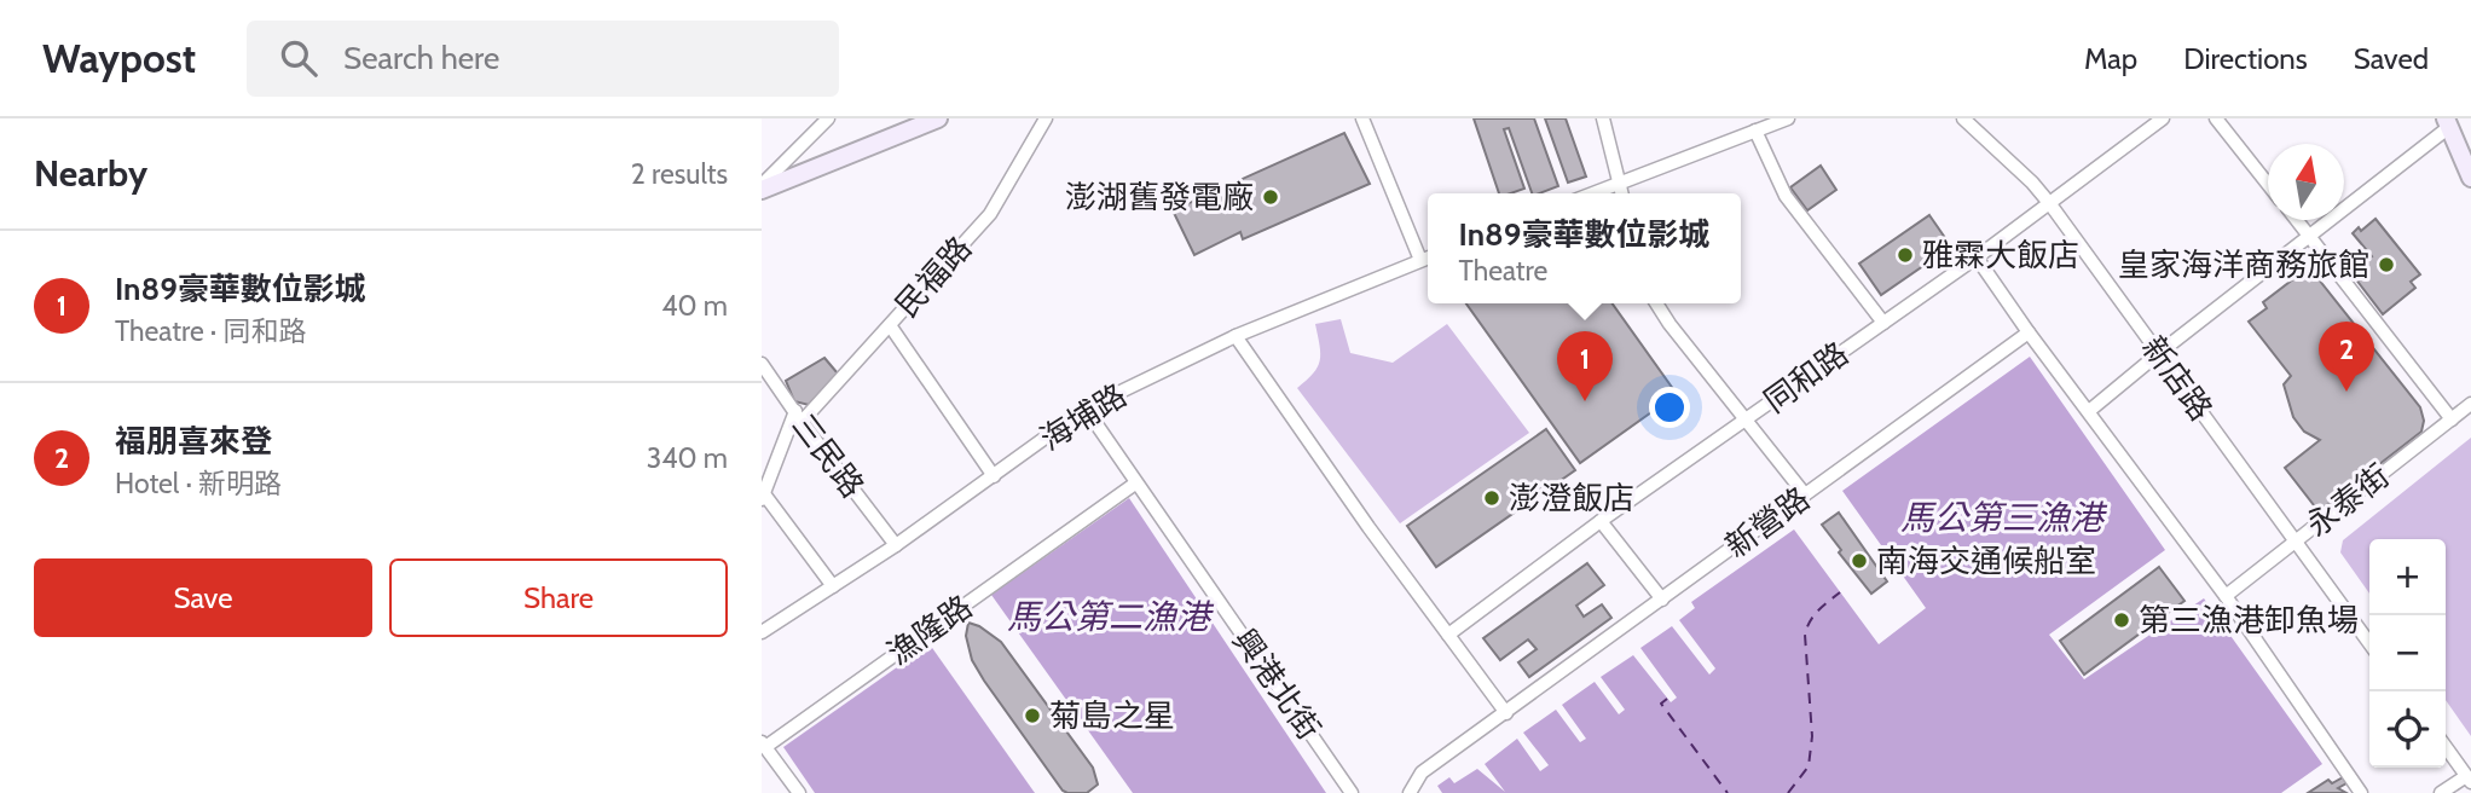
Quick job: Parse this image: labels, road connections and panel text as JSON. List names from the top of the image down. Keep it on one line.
{"streets":{"street":["民福路","同和路","新店路","海埔路","三民路","永泰街","新營路","漁隆路","興港北街"]},"crossings":[["民福路","三民路"],["同和路","新店路"],["新店路","永泰街"],["海埔路","三民路"],["海埔路","興港北街"],["漁隆路","興港北街"]],"water":["馬公第三漁港","馬公第二漁港"],"places":["澎湖舊發電廠","雅霖大飯店","皇家海洋商務旅館","澎澄飯店","南海交通候船室","第三漁港卸魚場","菊島之星"],"north":"top","page":{"header":"Waypost","search":"Search here","nav":["Map","Directions","Saved"],"heading":["Nearby","2 results"],"popup":["In89豪華數位影城","Theatre"],"list":[{"mark":"1","name":"In89豪華數位影城","note":"Theatre · 同和路","value":"40 m"},{"mark":"2","name":"福朋喜來登","note":"Hotel · 新明路","value":"340 m"}],"pins":["2","1"],"buttons":["Save","Share"],"map_buttons":["+","−"]}}
